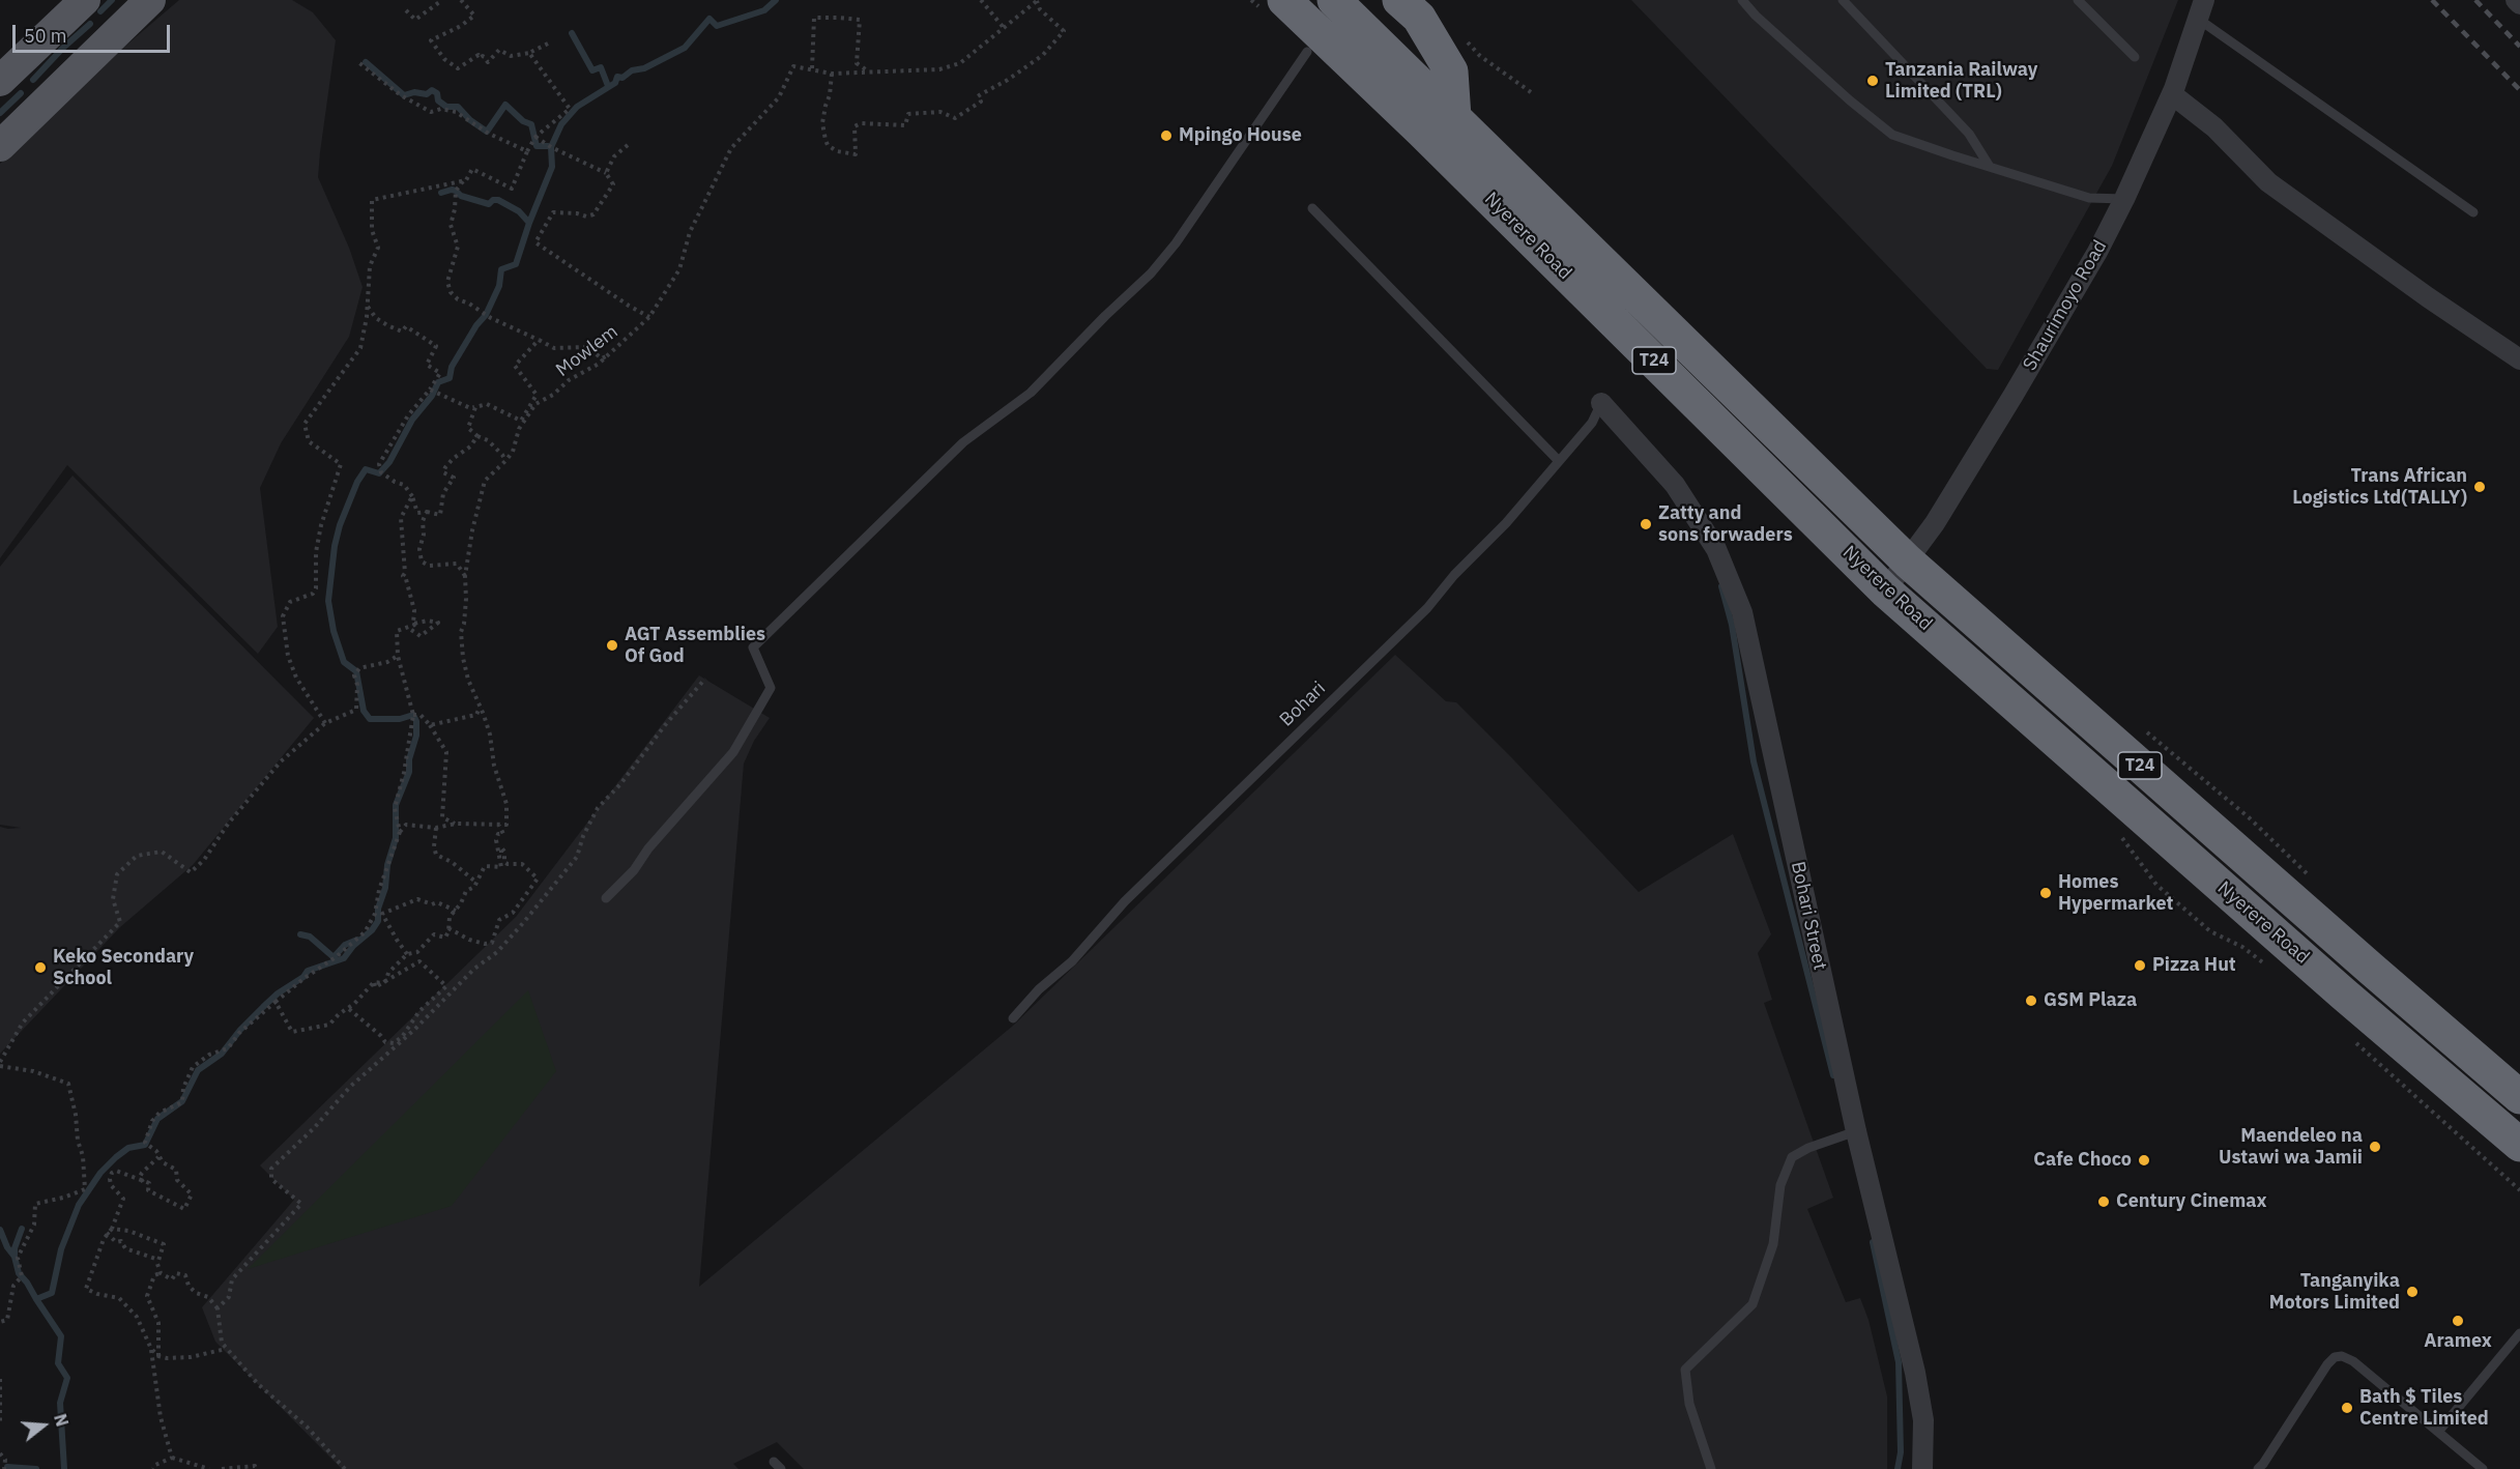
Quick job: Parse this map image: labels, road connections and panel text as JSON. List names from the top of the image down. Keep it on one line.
{"streets":{"highway":["Nyerere Road","T24"],"street":["Shaurimoyo Road","Bohari Street"],"lane":["Bohari"],"path":["Mowlem"]},"crossings":[["Nyerere Road","Shaurimoyo Road"],["Bohari","Bohari Street"]],"places":["Tanzania Railway Limited (TRL)","Mpingo House","Trans African Logistics Ltd(TALLY)","Zatty and sons forwaders","AGT Assemblies Of God","Homes Hypermarket","Pizza Hut","Keko Secondary School","GSM Plaza","Maendeleo na Ustawi wa Jamii","Cafe Choco","Century Cinemax","Tanganyika Motors Limited","Aramex","Bath $ Tiles Centre Limited"],"scale_bar":"50 m","north":"right"}
